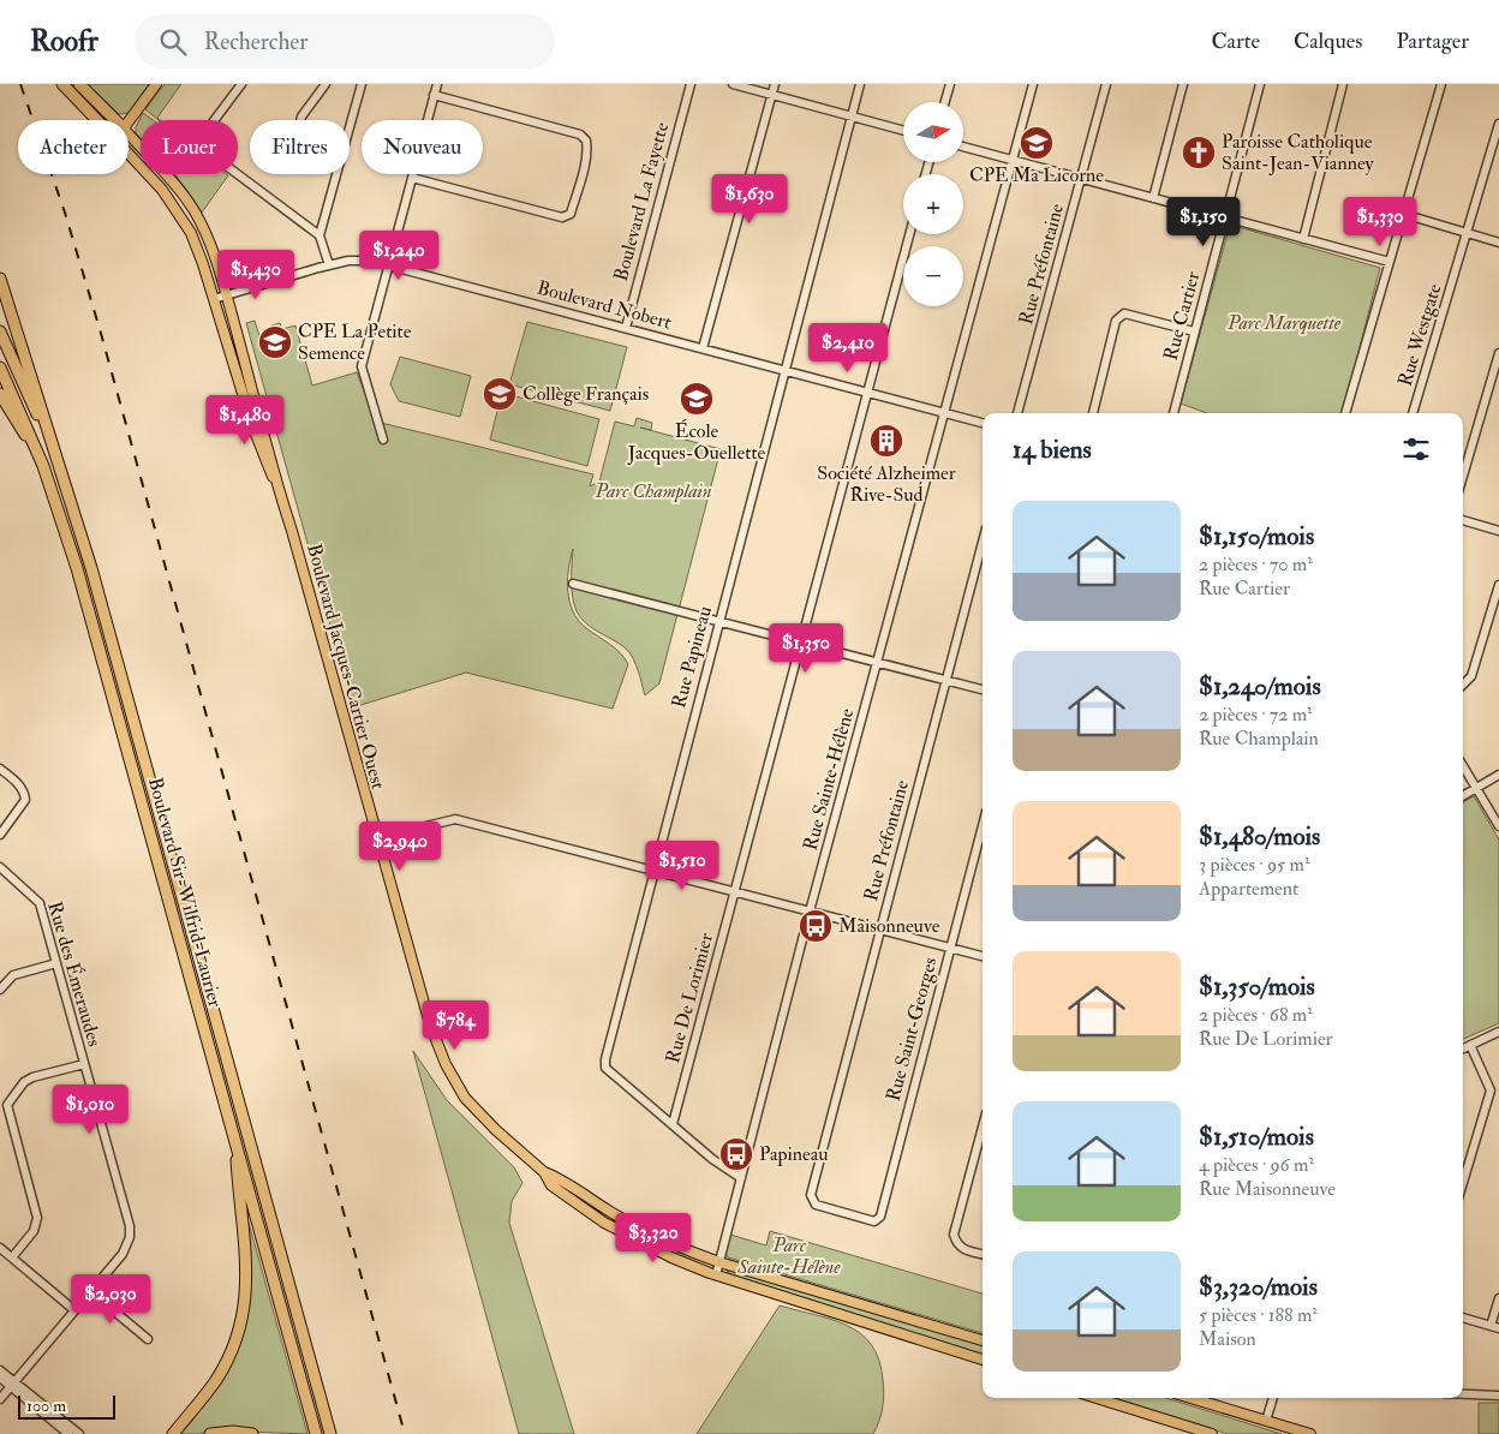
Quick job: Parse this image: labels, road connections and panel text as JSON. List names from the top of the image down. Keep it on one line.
{"streets":{"highway":["Boulevard Sir-Wilfrid-Laurier"],"main road":["Boulevard Jacques-Cartier Ouest"],"street":["Boulevard La Fayette","Rue Préfontaine","Boulevard Nobert","Rue Cartier","Rue Westgate","Rue Papineau","Rue Sainte-Hélène","Rue des Émeraudes","Rue De Lorimier","Rue Saint-Georges"]},"crossings":[["Boulevard La Fayette","Boulevard Nobert"],["Rue Préfontaine","Rue Saint-Georges"],["Boulevard Nobert","Rue Papineau"],["Boulevard Nobert","Boulevard Jacques-Cartier Ouest"],["Boulevard Nobert","Rue Sainte-Hélène"],["Boulevard Nobert","Rue De Lorimier"],["Rue Papineau","Rue Sainte-Hélène"],["Rue Papineau","Rue De Lorimier"],["Boulevard Jacques-Cartier Ouest","Rue Sainte-Hélène"]],"parks":["Parc Marquette","Parc Champlain","Parc Sainte-Hélène"],"places":{"school or university":["CPE Ma Licorne","CPE La Petite Semence","Collège Français","École Jacques-Ouellette"],"church":["Paroisse Catholique Saint-Jean-Vianney"],"building":["Société Alzheimer Rive-Sud"],"bus stop":["Maisonneuve","Papineau"]},"scale_bar":"100 m","north":"right","page":{"header":"Roofr","search":"Rechercher","nav":["Carte","Calques","Partager"],"map_buttons":["+","−"],"chip":["Acheter","Louer","Filtres","Nouveau"],"price":["$1,630","$1,150","$1,330","$1,240","$1,430","$2,410","$1,480","$1,350","$2,940","$1,510","$784","$1,010","$3,320","$2,030"],"heading":"14 biens","list":[{"name":"$1,150/mois","note":"2 pièces · 70 m² · Rue Cartier"},{"name":"$1,240/mois","note":"2 pièces · 72 m² · Rue Champlain"},{"name":"$1,480/mois","note":"3 pièces · 95 m² · Appartement"},{"name":"$1,350/mois","note":"2 pièces · 68 m² · Rue De Lorimier"},{"name":"$1,510/mois","note":"4 pièces · 96 m² · Rue Maisonneuve"},{"name":"$3,320/mois","note":"5 pièces · 188 m² · Maison"}],"scale":"100 m"}}
